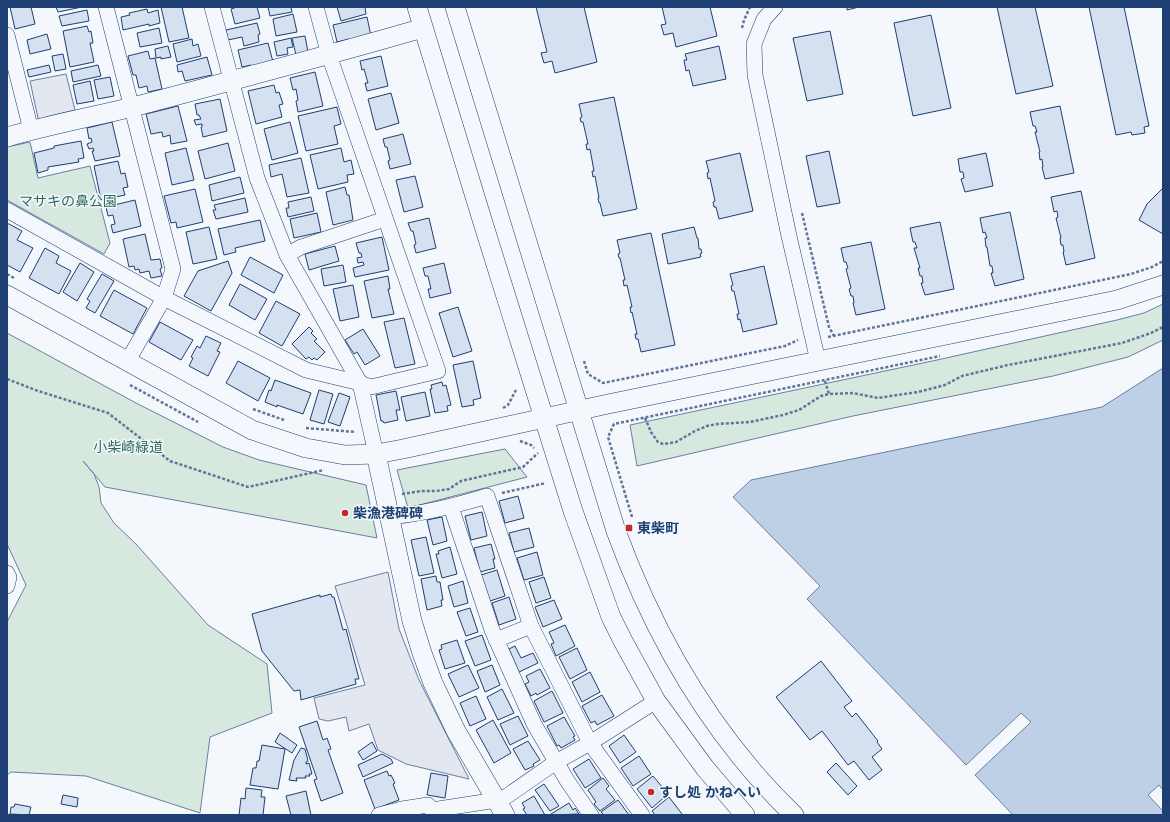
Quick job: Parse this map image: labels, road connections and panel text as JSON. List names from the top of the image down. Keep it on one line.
{"parks":["マサキの鼻公園","小柴崎緑道"],"places":{"other":["柴漁港碑碑","すし処 かねへい"],"transit":["東柴町"]}}
